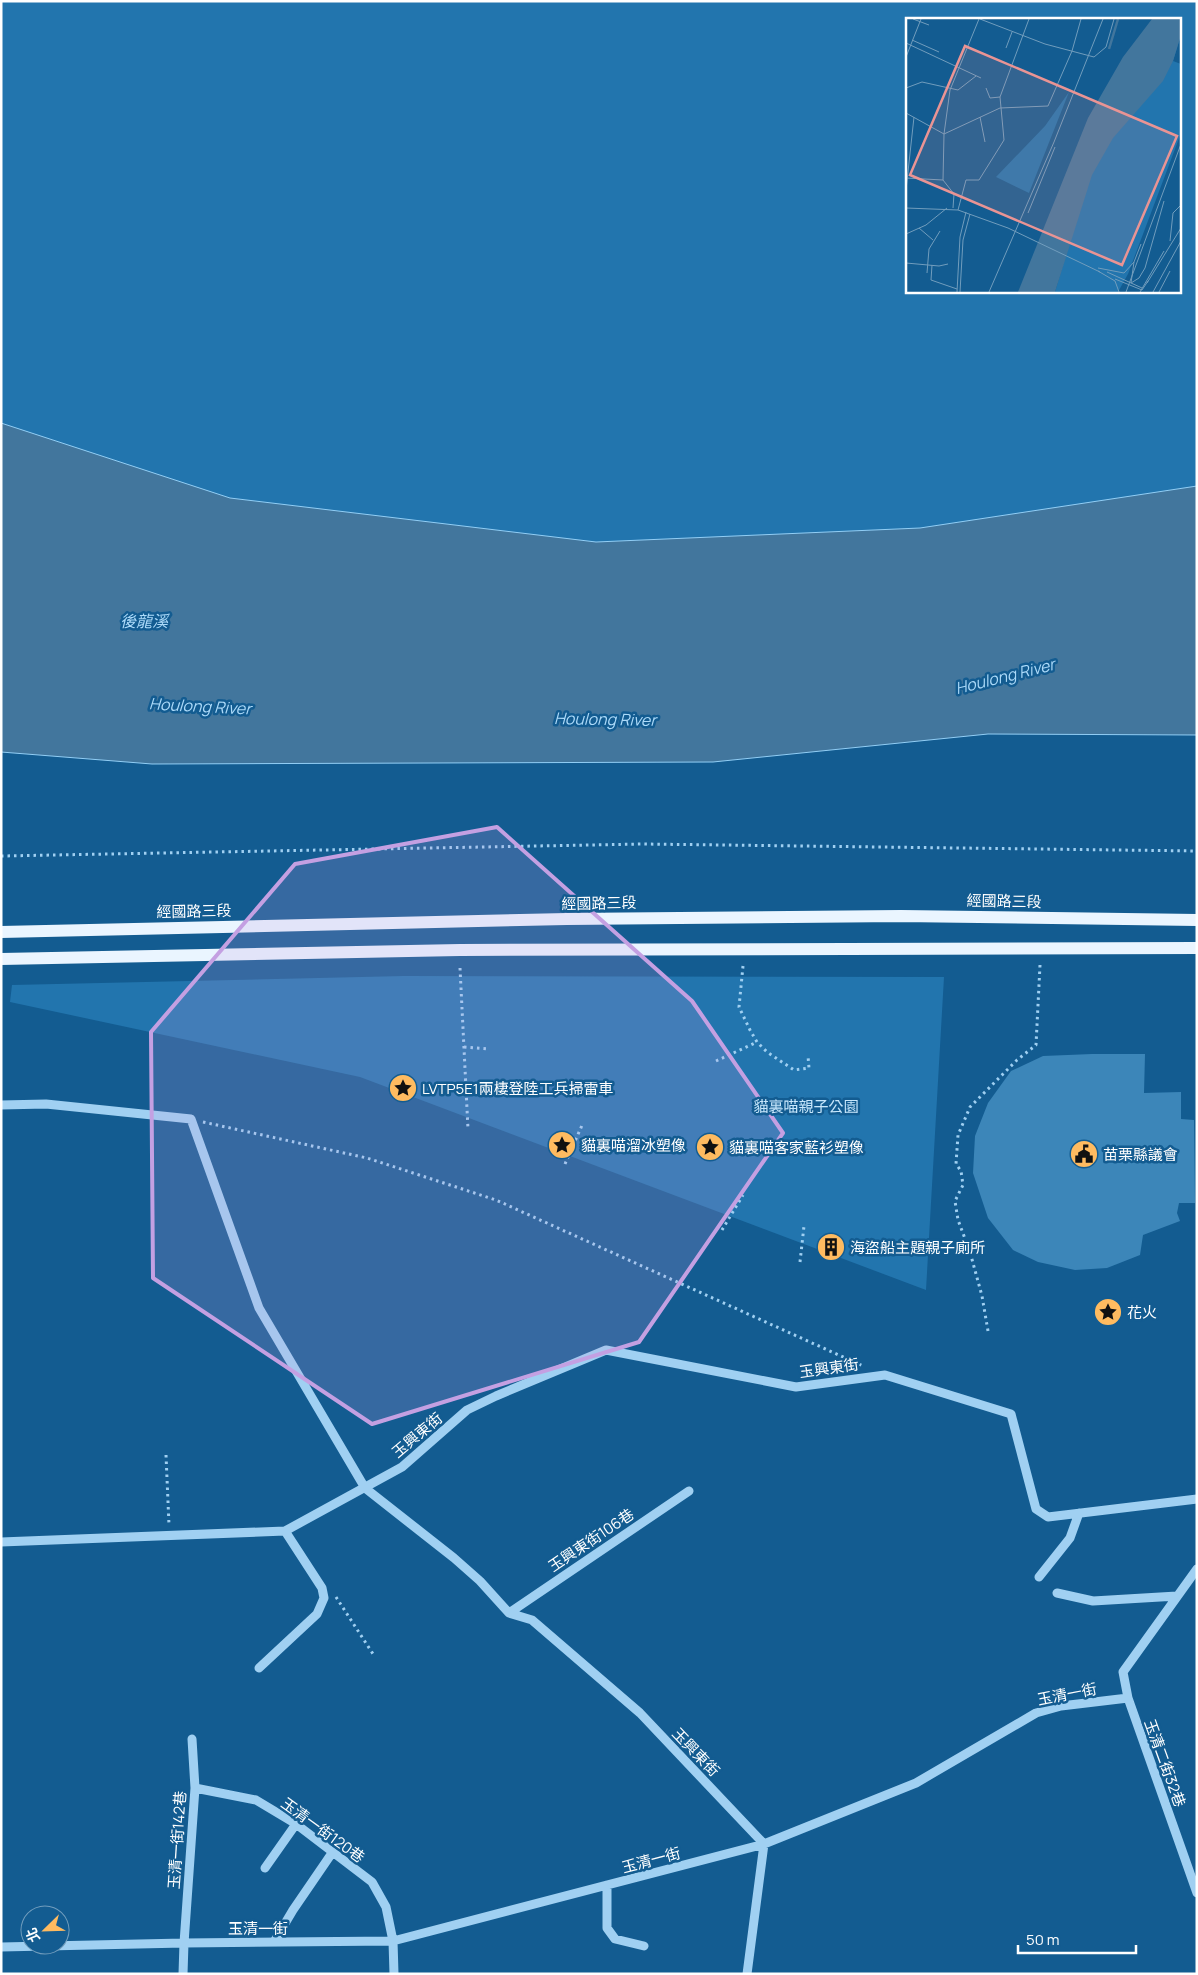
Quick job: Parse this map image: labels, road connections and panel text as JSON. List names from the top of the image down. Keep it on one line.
{"streets":{"main road":["經國路三段"],"lane":["玉興東街","玉興東街106巷","玉清一街","玉清二街32巷","玉清一街120巷","玉清一街142巷"]},"crossings":[["玉興東街","玉興東街106巷"],["玉興東街","玉清一街"],["玉清一街","玉清二街32巷"],["玉清一街","玉清一街120巷"],["玉清一街","玉清一街142巷"],["玉清一街120巷","玉清一街142巷"]],"water":["後龍溪","Houlong River"],"parks":["貓裏喵親子公園"],"places":{"place":["LVTP5E1兩棲登陸工兵掃雷車","貓裏喵溜冰塑像","貓裏喵客家藍衫塑像","花火"],"public building":["苗栗縣議會"],"building":["海盜船主題親子廁所"]},"scale_bar":"50 m","north":"bottom left"}
